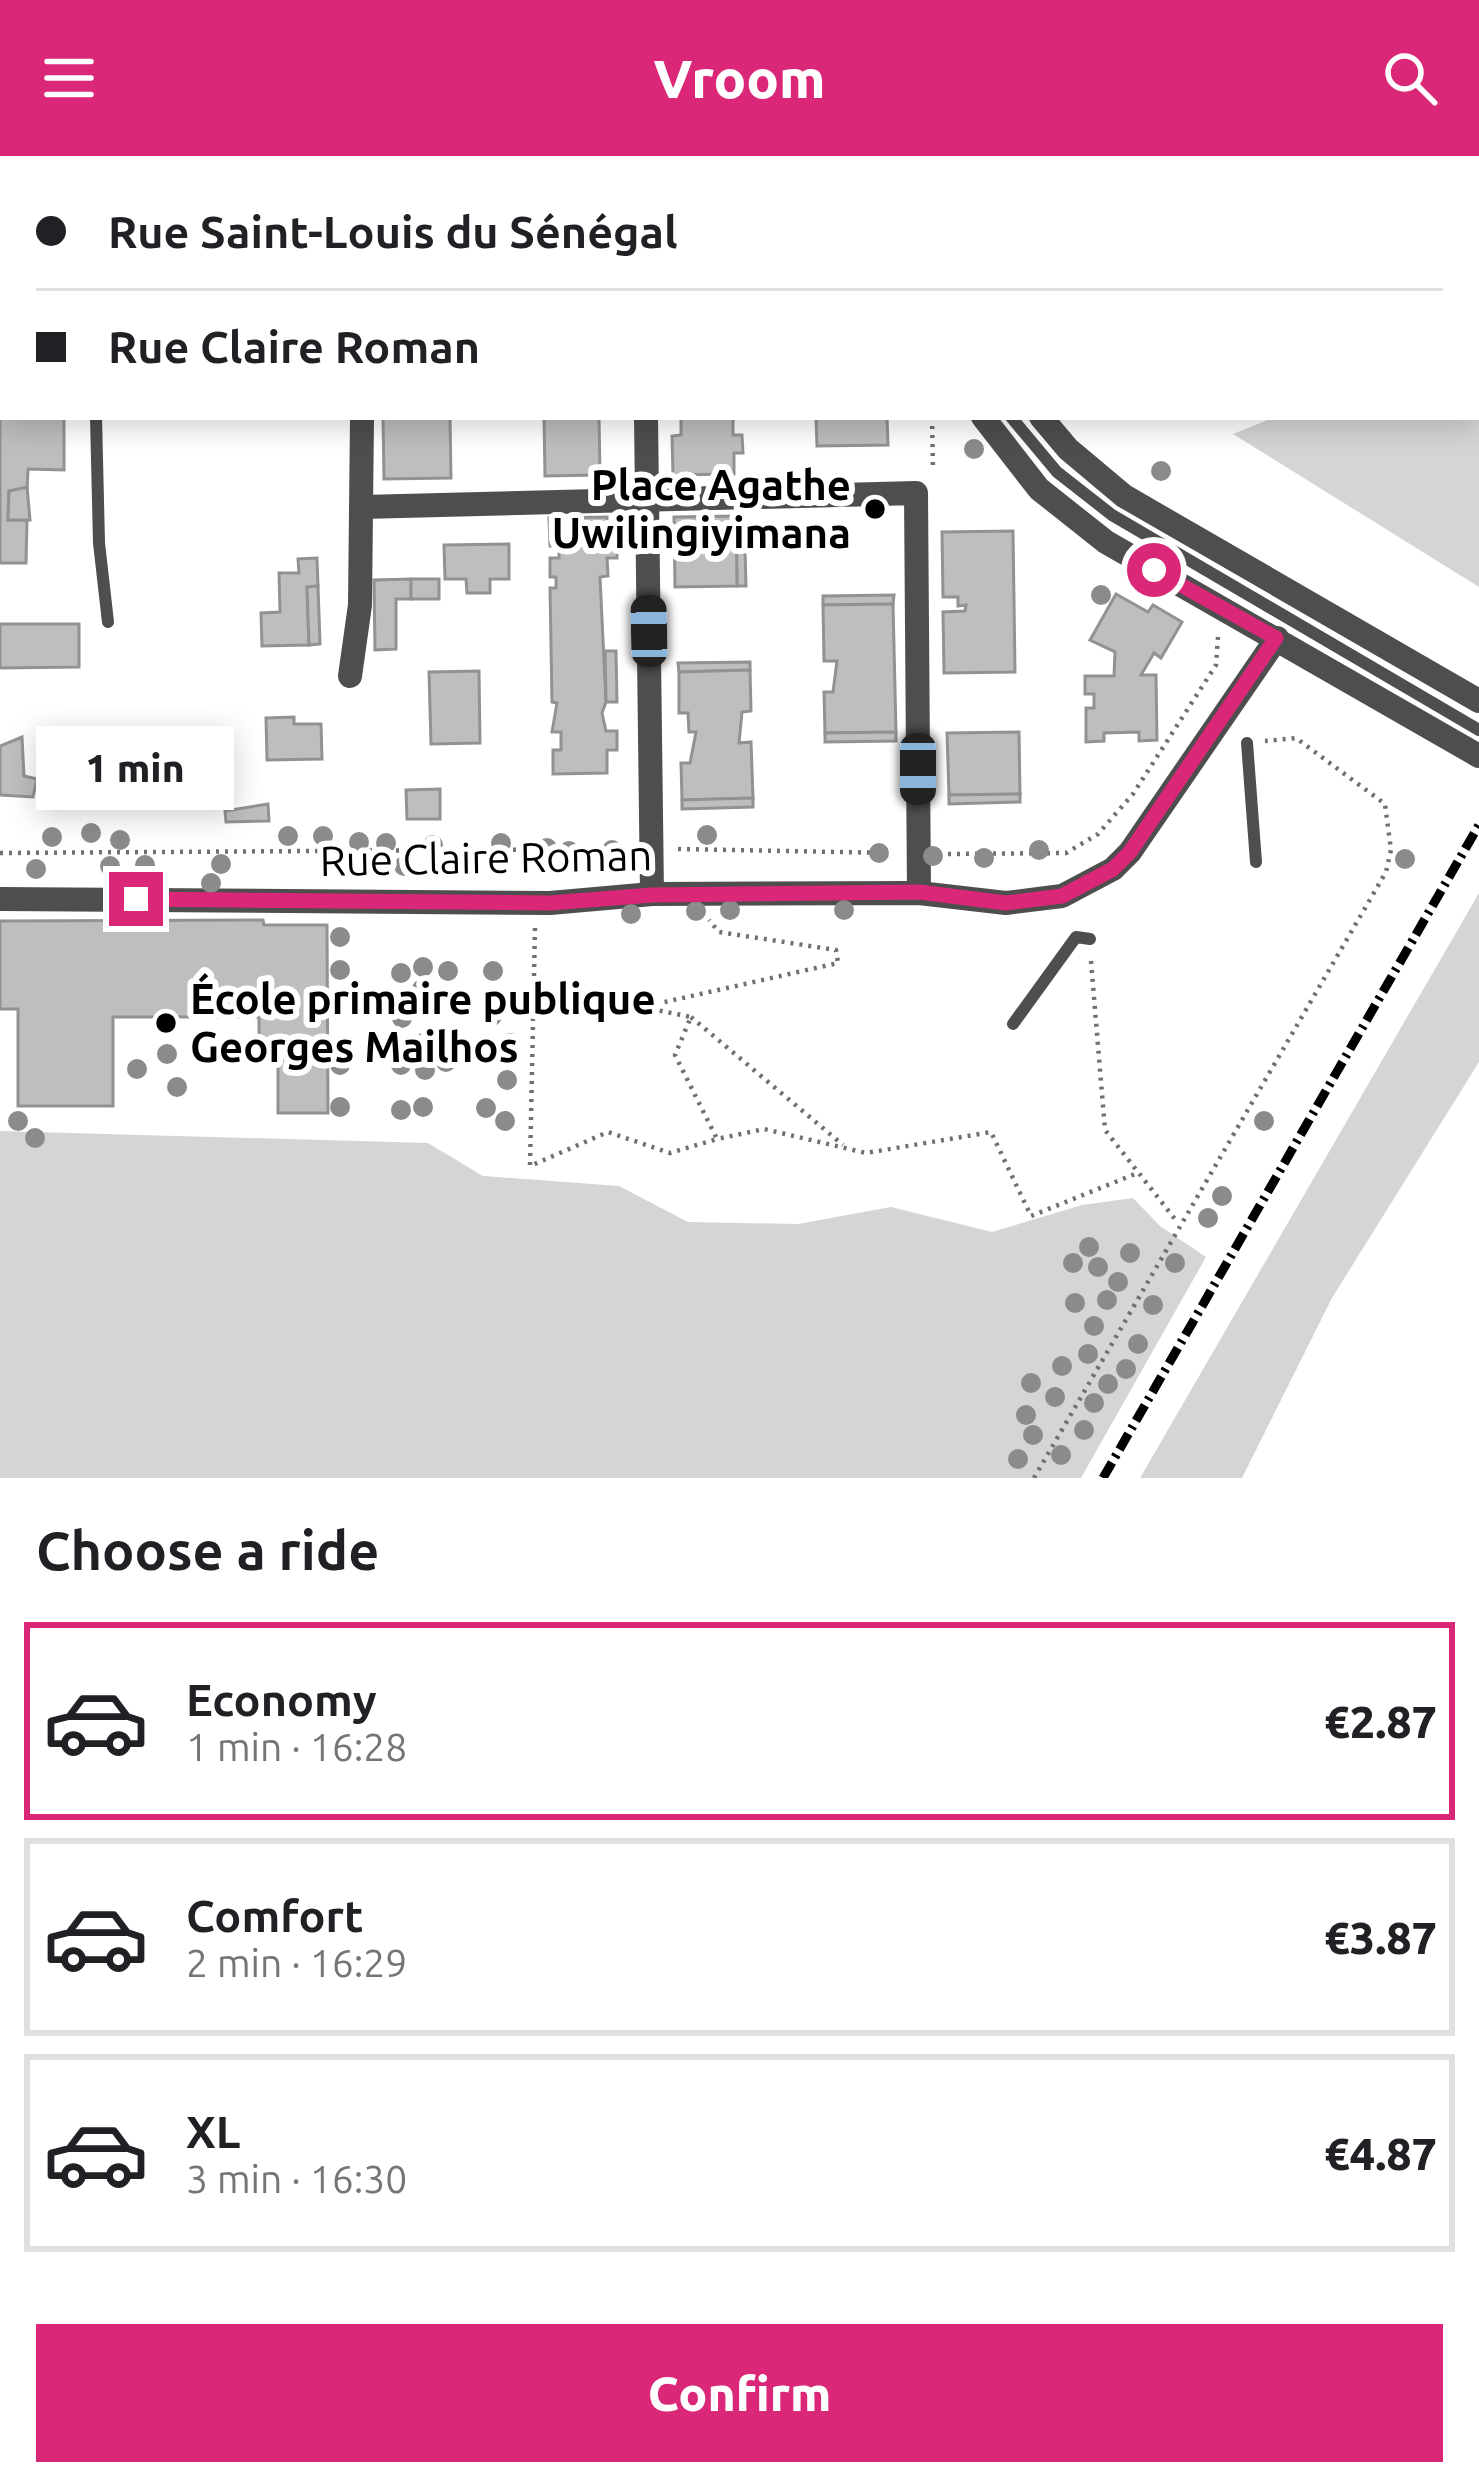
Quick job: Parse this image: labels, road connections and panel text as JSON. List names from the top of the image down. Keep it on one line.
{"streets":{"street":["Rue Claire Roman"]},"places":["Place Agathe Uwilingiyimana","École primaire publique Georges Mailhos"],"page":{"header":"Vroom","banner":["Rue Saint-Louis du Sénégal","Rue Claire Roman"],"bubble":"1 min","heading":"Choose a ride","list":[{"name":"Economy","note":"1 min · 16:28","value":"€2.87"},{"name":"Comfort","note":"2 min · 16:29","value":"€3.87"},{"name":"XL","note":"3 min · 16:30","value":"€4.87"}],"buttons":"Confirm"}}
